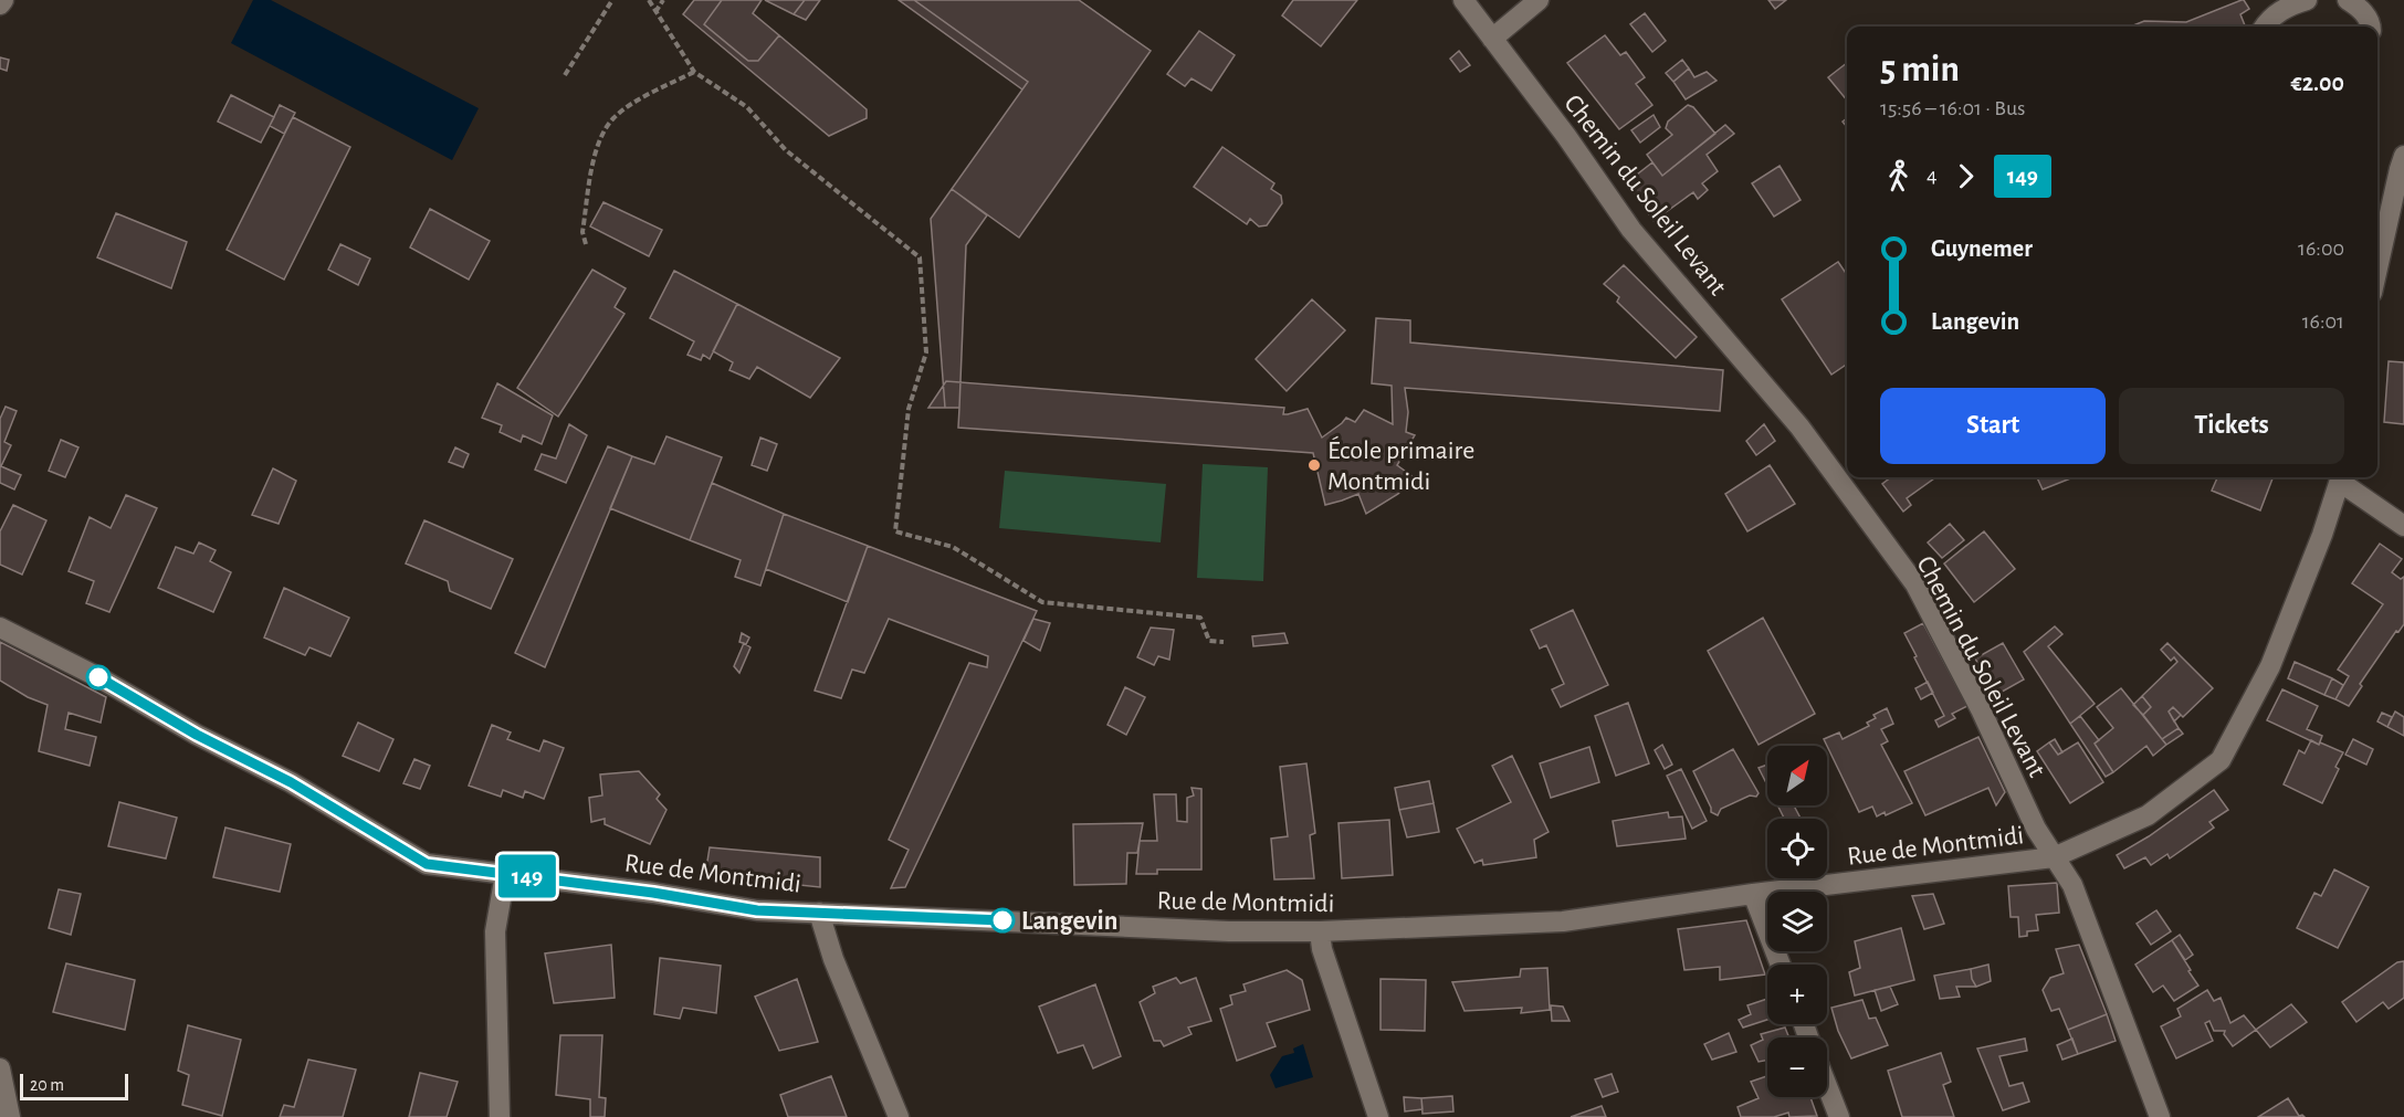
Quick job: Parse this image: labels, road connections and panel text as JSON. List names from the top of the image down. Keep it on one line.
{"streets":{"street":["Chemin du Soleil Levant","Rue de Montmidi"]},"crossings":[["Chemin du Soleil Levant","Rue de Montmidi"]],"places":["École primaire Montmidi","Langevin"],"lines":["bus line 149"],"scale_bar":"20 m","north":"top right","page":{"on_map":"149","heading":["5 min","15:56 – 16:01 · Bus","€2.00"],"legs":["4","149"],"list":[{"name":"Guynemer","value":"16:00"},{"name":"Langevin","value":"16:01"}],"buttons":["Start","Tickets"],"map_buttons":["+","−"],"scale":"20 m"}}
